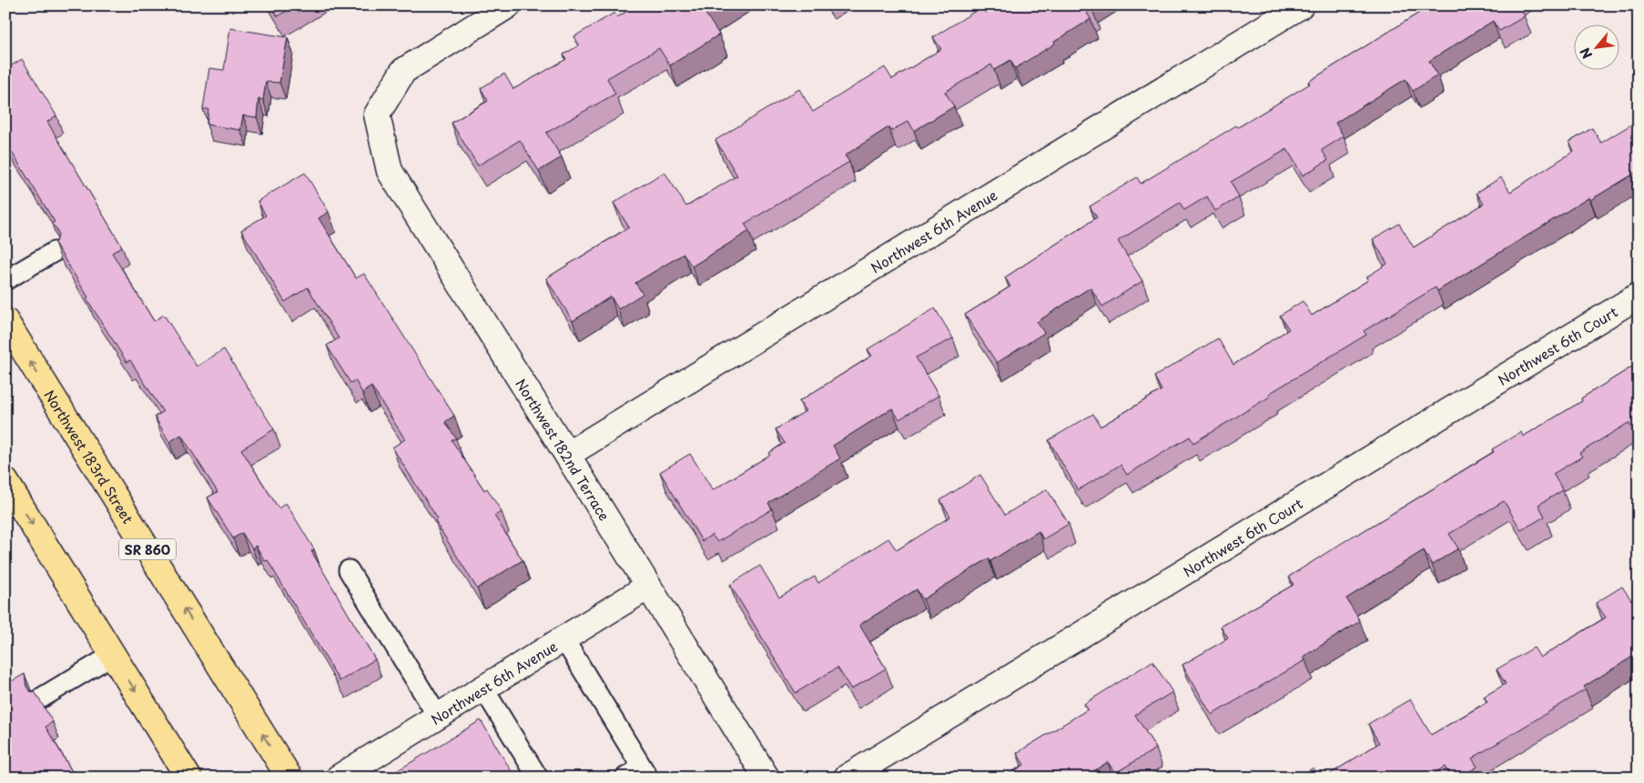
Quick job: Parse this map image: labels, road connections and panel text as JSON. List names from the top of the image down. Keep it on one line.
{"streets":{"main road":["Northwest 183rd Street","SR 860"],"street":["Northwest 6th Avenue","Northwest 6th Court","Northwest 182nd Terrace"]},"crossings":[["Northwest 6th Avenue","Northwest 182nd Terrace"]],"north":"bottom left"}
